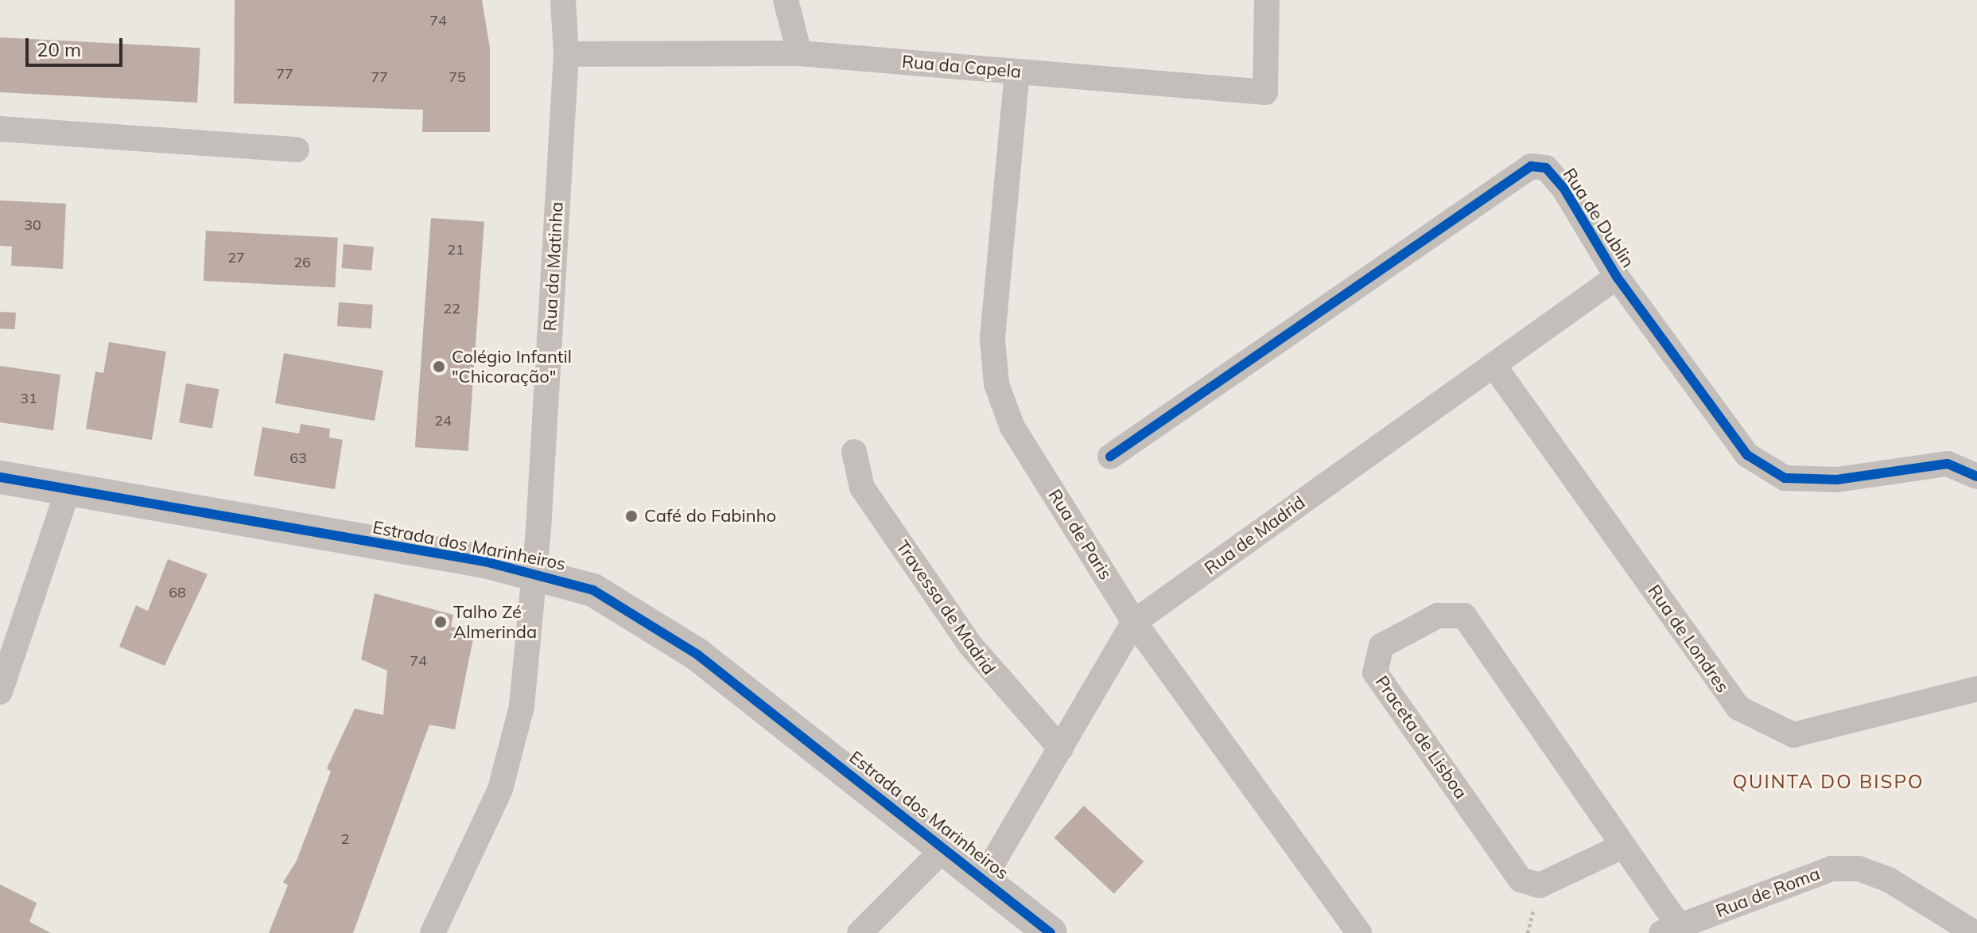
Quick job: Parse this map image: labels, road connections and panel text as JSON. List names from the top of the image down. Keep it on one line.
{"streets":{"street":["Rua da Capela","Rua de Dublin","Rua da Matinha","Rua de Paris","Rua de Madrid","Estrada dos Marinheiros","Travessa de Madrid","Rua de Londres","Praceta de Lisboa","Rua de Roma"]},"crossings":[["Rua da Capela","Rua da Matinha"],["Rua da Capela","Rua de Paris"],["Rua de Dublin","Rua de Madrid"],["Rua da Matinha","Estrada dos Marinheiros"],["Rua de Paris","Rua de Madrid"],["Rua de Madrid","Estrada dos Marinheiros"],["Rua de Madrid","Travessa de Madrid"],["Rua de Madrid","Rua de Londres"],["Praceta de Lisboa","Rua de Roma"]],"districts":["QUINTA DO BISPO"],"places":["Colégio Infantil \"Chicoração\"","Café do Fabinho","Talho Zé Almerinda"],"house_numbers":["74","77","77","75","30","21","27","26","22","31","24","63","68","74","2"],"scale_bar":"20 m"}
